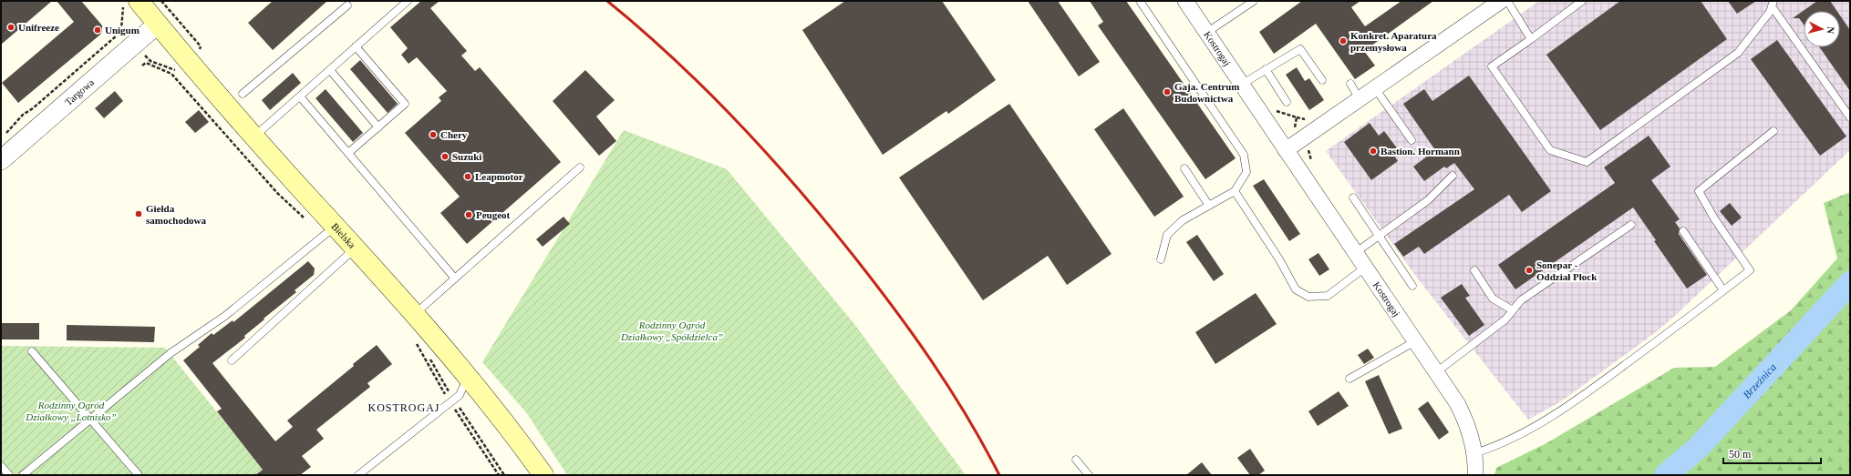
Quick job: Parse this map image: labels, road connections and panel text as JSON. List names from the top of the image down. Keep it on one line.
{"streets":{"main road":["Bielska"],"street":["Kostrogaj","Targowa"]},"crossings":[["Targowa","Bielska"]],"districts":["KOSTROGAJ"],"water":["Brzeźnica"],"parks":["Rodzinny Ogród Działkowy „Spółdzielca”","Rodzinny Ogród Działkowy „Lotnisko”"],"places":["Unifreeze","Unigum","Konkret. Aparatura przemysłowa","Gaja. Centrum Budownictwa","Chery","Bastion. Hormann","Suzuki","Leapmotor","Giełda samochodowa","Peugeot","Sonepar - Oddział Płock"],"scale_bar":"50 m","north":"right"}
